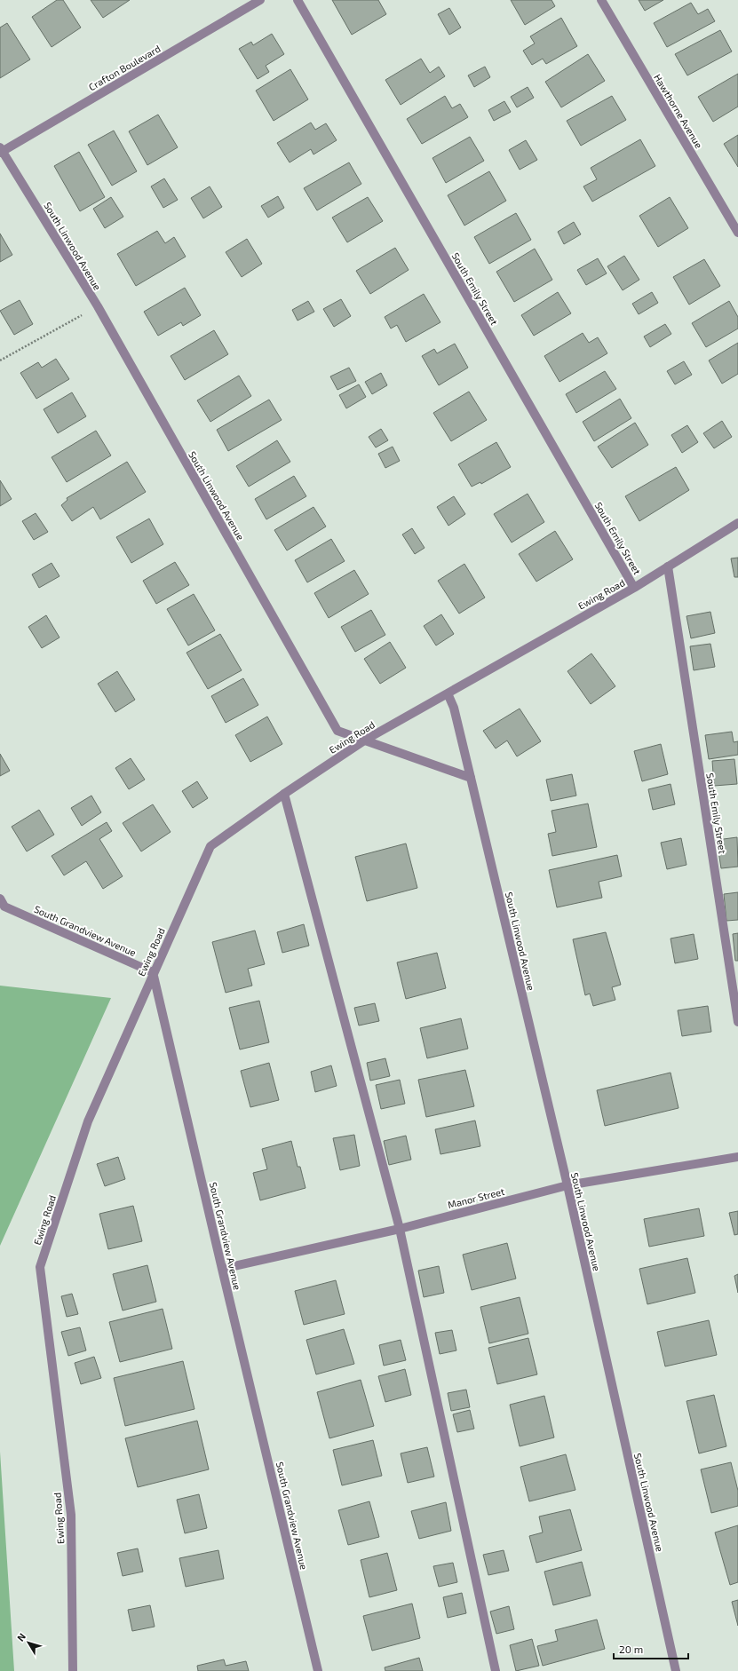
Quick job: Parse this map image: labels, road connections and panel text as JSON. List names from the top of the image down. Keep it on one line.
{"streets":{"street":["Crafton Boulevard","Hawthorne Avenue","South Linwood Avenue","South Emily Street","Ewing Road","South Grandview Avenue","Manor Street"]},"crossings":[["Crafton Boulevard","South Linwood Avenue"],["South Linwood Avenue","Ewing Road"],["South Linwood Avenue","Manor Street"],["South Emily Street","Ewing Road"],["Ewing Road","South Grandview Avenue"],["South Grandview Avenue","Manor Street"]],"scale_bar":"20 m","north":"top left"}
